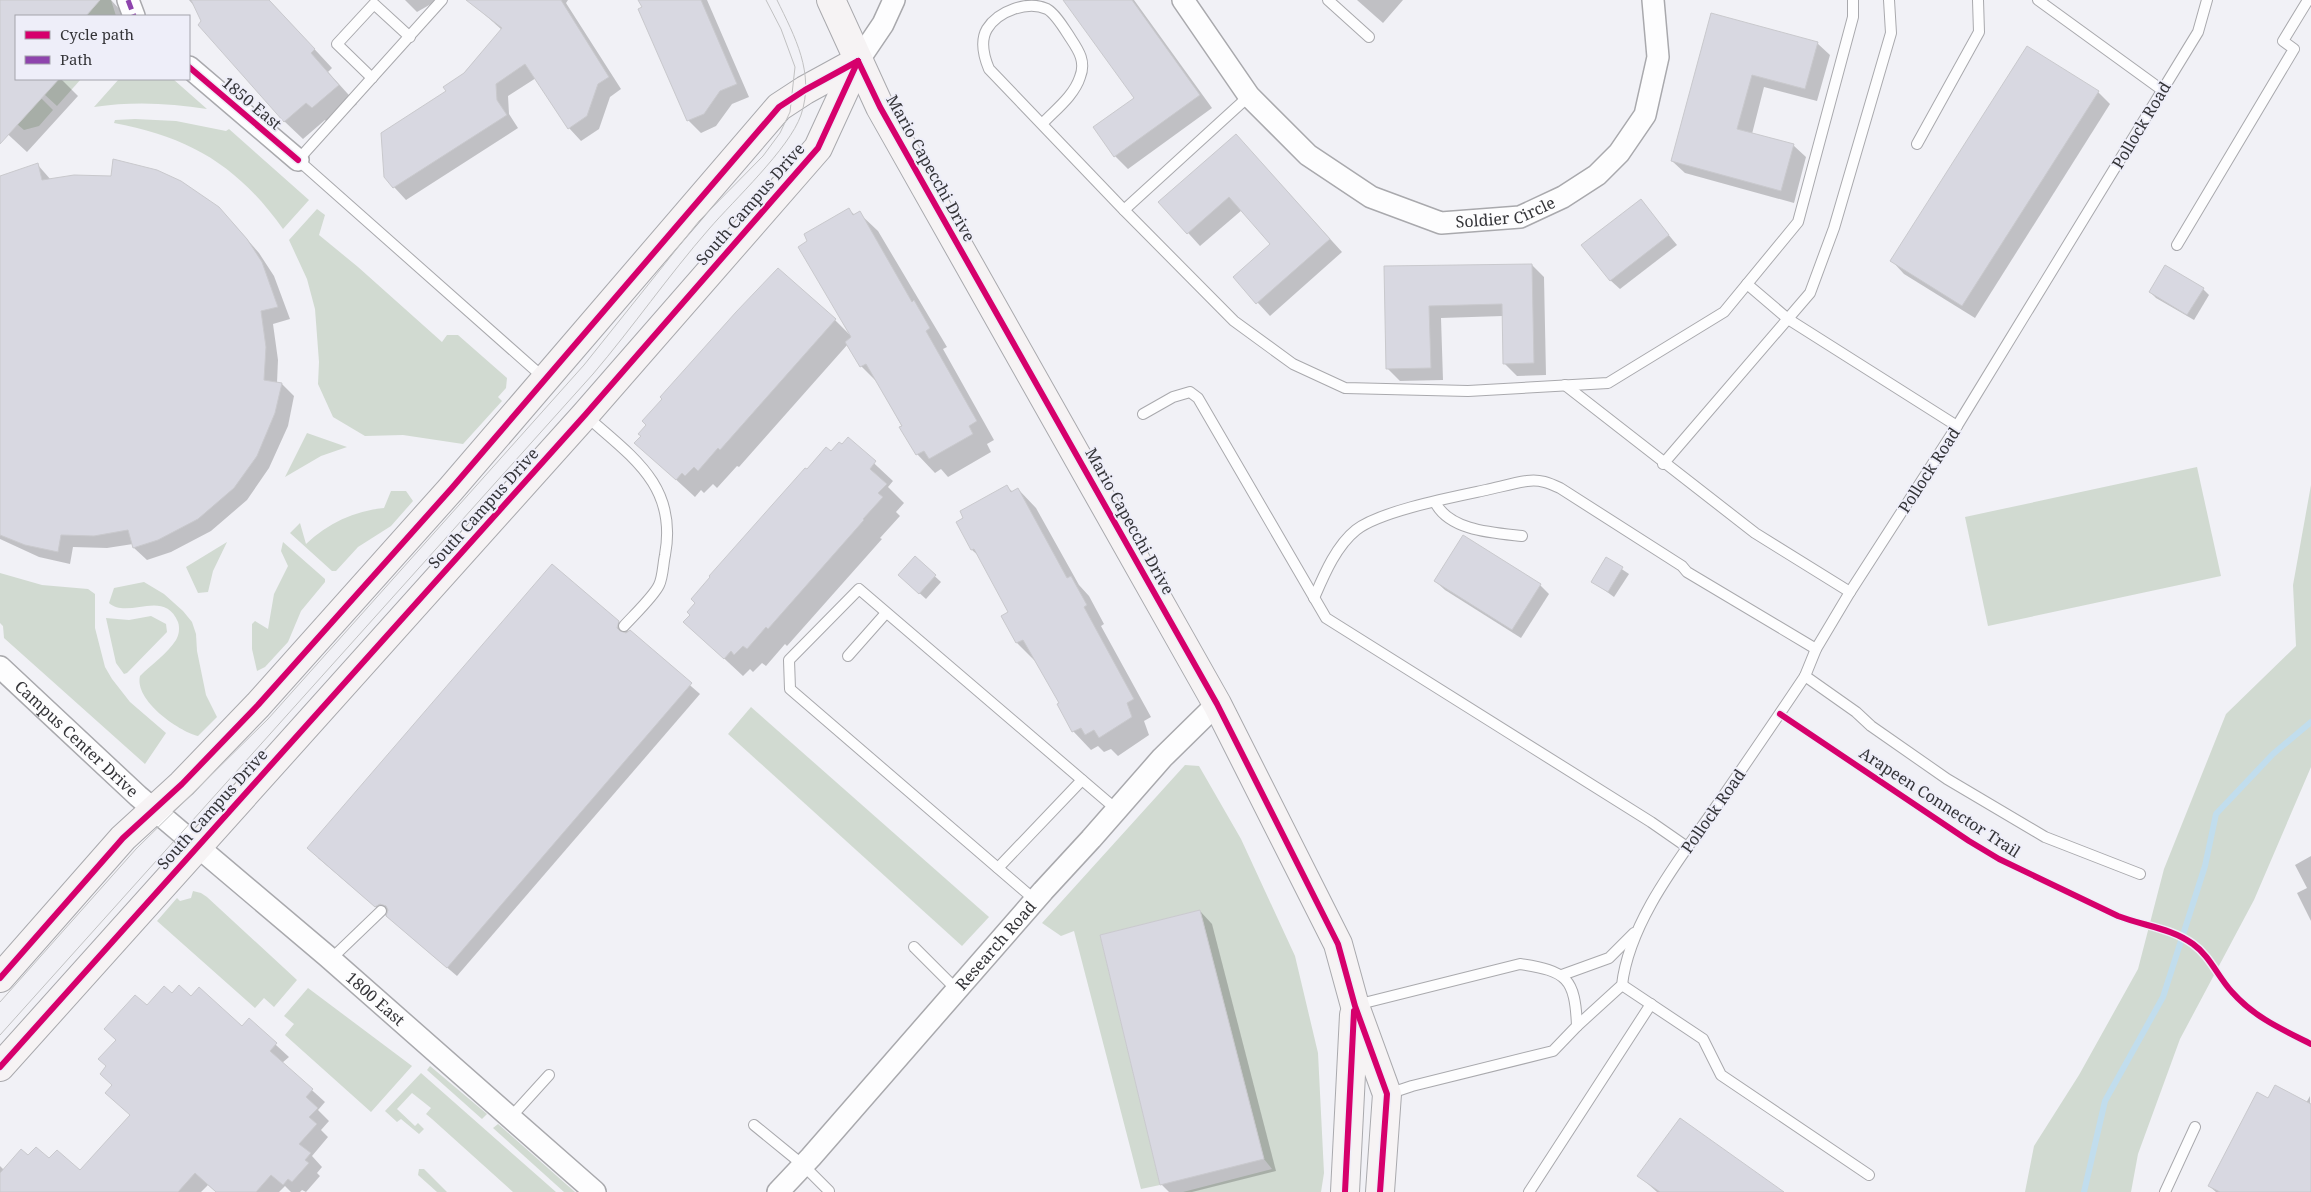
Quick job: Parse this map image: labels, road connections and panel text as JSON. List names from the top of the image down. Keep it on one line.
{"streets":{"street":["1850 East","Mario Capecchi Drive","South Campus Drive","Soldier Circle","Campus Center Drive","Research Road","1800 East"],"lane":["Pollock Road"],"cycle path":["Arapeen Connector Trail"]},"crossings":[["Mario Capecchi Drive","South Campus Drive"],["Mario Capecchi Drive","Research Road"],["South Campus Drive","1800 East"],["Campus Center Drive","1800 East"]],"legend":["Cycle path","Path"]}
